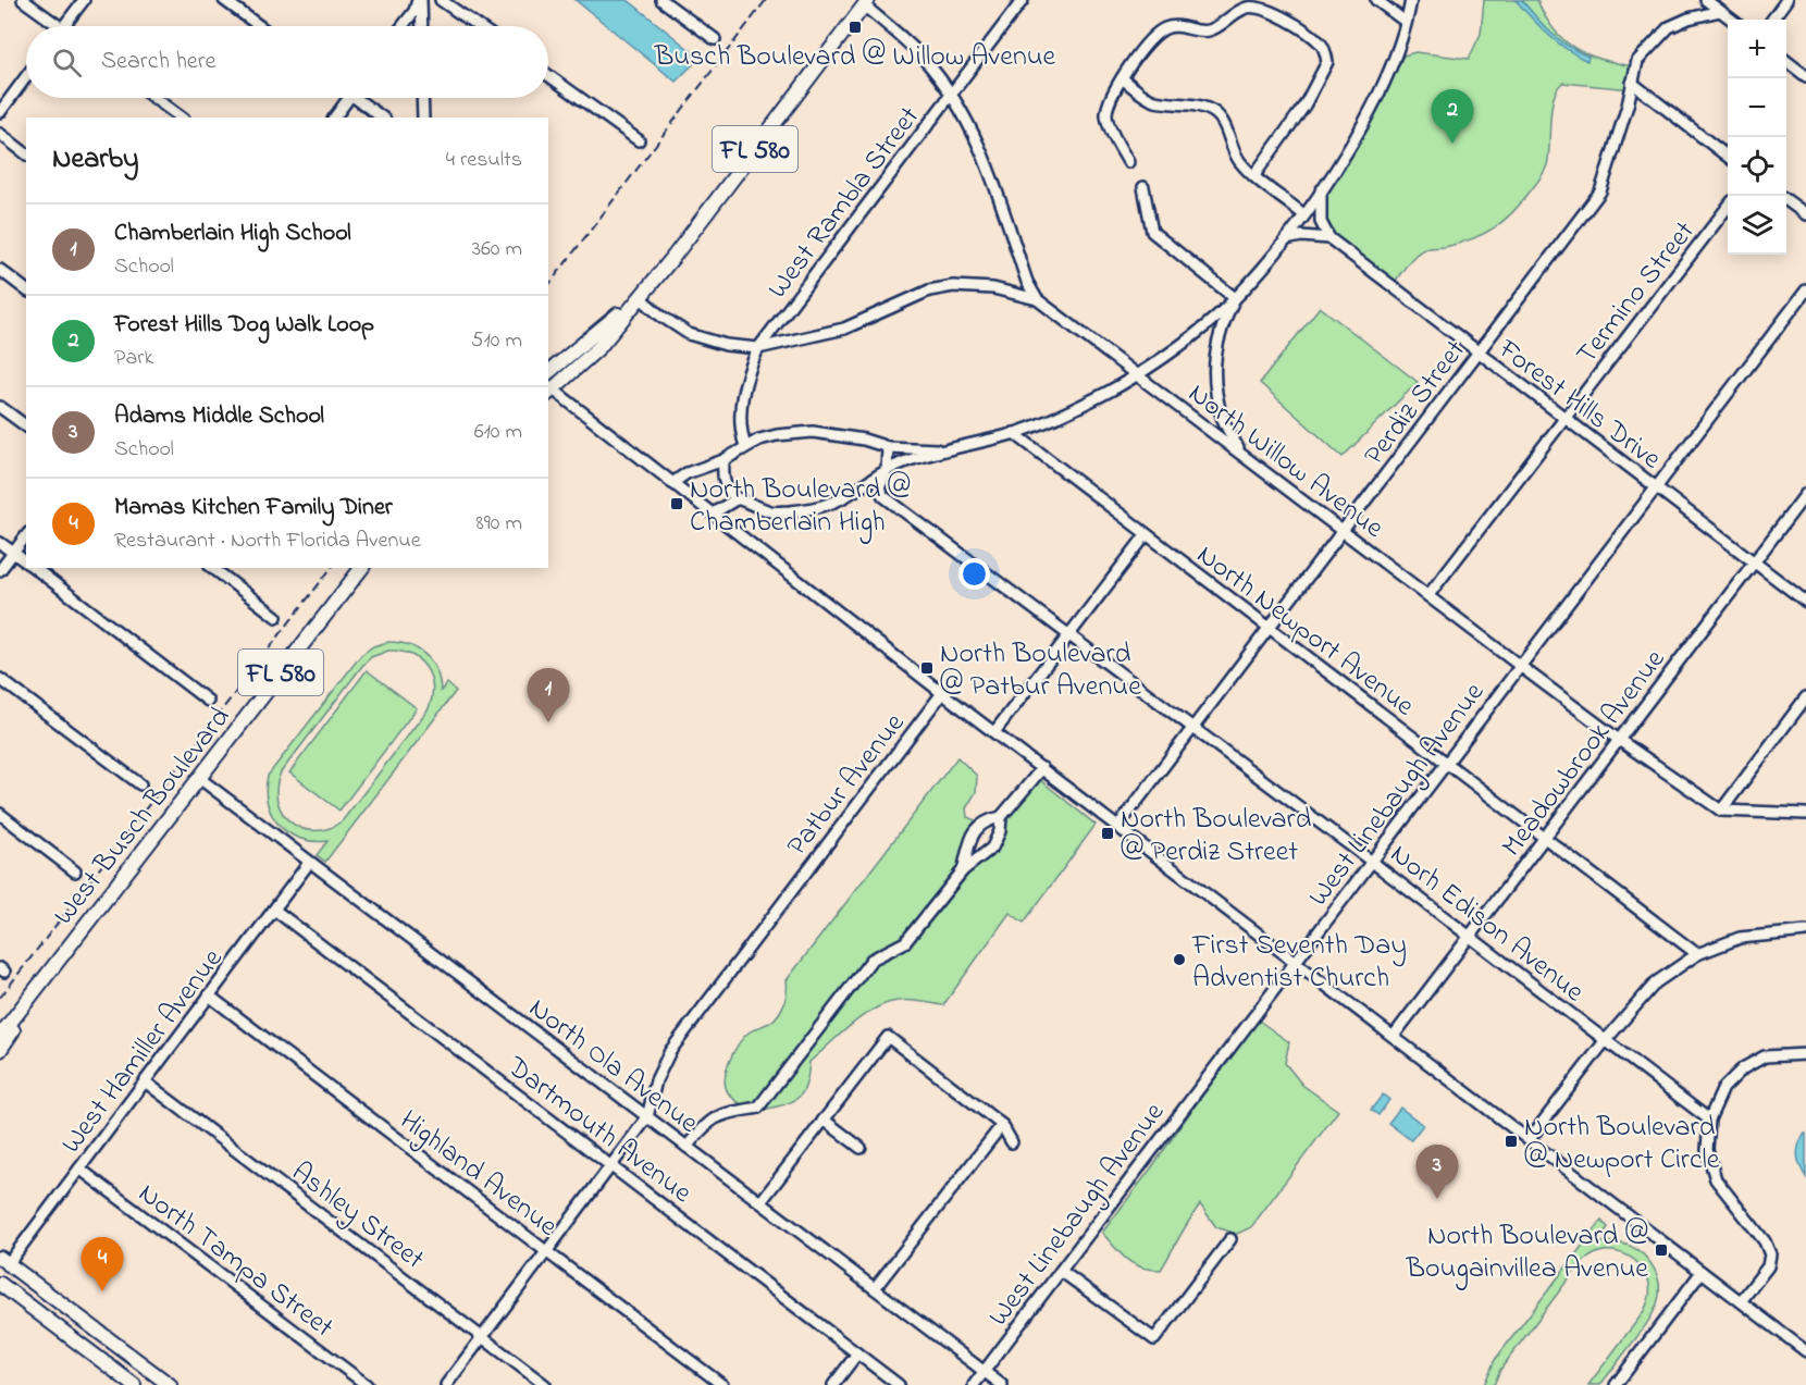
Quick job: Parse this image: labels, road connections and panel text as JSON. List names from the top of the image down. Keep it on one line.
{"streets":{"main road":["FL 580","West Busch Boulevard"],"street":["West Rambla Street","Termino Street","Perdiz Street","Forest Hills Drive","North Willow Avenue","North Newport Avenue","Meadowbrook Avenue","Patbur Avenue","West Linebaugh Avenue","Norh Edison Avenue","West Hamiller Avenue","North Ola Avenue","Dartmouth Avenue","Highland Avenue","Ashley Street","North Tampa Street"]},"crossings":[["FL 580","North Willow Avenue"],["West Rambla Street","North Willow Avenue"],["Termino Street","Forest Hills Drive"],["Termino Street","North Willow Avenue"],["Perdiz Street","Forest Hills Drive"],["Perdiz Street","North Willow Avenue"],["Perdiz Street","North Newport Avenue"],["Perdiz Street","Norh Edison Avenue"],["Forest Hills Drive","Meadowbrook Avenue"],["Forest Hills Drive","West Linebaugh Avenue"],["North Willow Avenue","Meadowbrook Avenue"],["North Willow Avenue","West Linebaugh Avenue"],["North Newport Avenue","Meadowbrook Avenue"],["North Newport Avenue","West Linebaugh Avenue"],["Meadowbrook Avenue","Norh Edison Avenue"],["Patbur Avenue","North Ola Avenue"],["West Linebaugh Avenue","Norh Edison Avenue"],["West Linebaugh Avenue","North Ola Avenue"],["West Busch Boulevard","North Ola Avenue"],["West Hamiller Avenue","North Ola Avenue"],["West Hamiller Avenue","Dartmouth Avenue"],["West Hamiller Avenue","Highland Avenue"],["West Hamiller Avenue","Ashley Street"],["West Hamiller Avenue","North Tampa Street"]],"places":{"transit":["Busch Boulevard @ Willow Avenue","North Boulevard @ Chamberlain High","North Boulevard @ Patbur Avenue","North Boulevard @ Perdiz Street","North Boulevard @ Newport Circle","North Boulevard @ Bougainvillea Avenue"],"other":["First Seventh Day Adventist Church"]},"page":{"map_buttons":["+","−"],"search":"Search here","pins":["2","1","3","4"],"heading":["Nearby","4 results"],"list":[{"mark":"1","name":"Chamberlain High School","note":"School","value":"360 m"},{"mark":"2","name":"Forest Hills Dog Walk Loop","note":"Park","value":"510 m"},{"mark":"3","name":"Adams Middle School","note":"School","value":"610 m"},{"mark":"4","name":"Mamas Kitchen Family Diner","note":"Restaurant · North Florida Avenue","value":"890 m"}]}}
